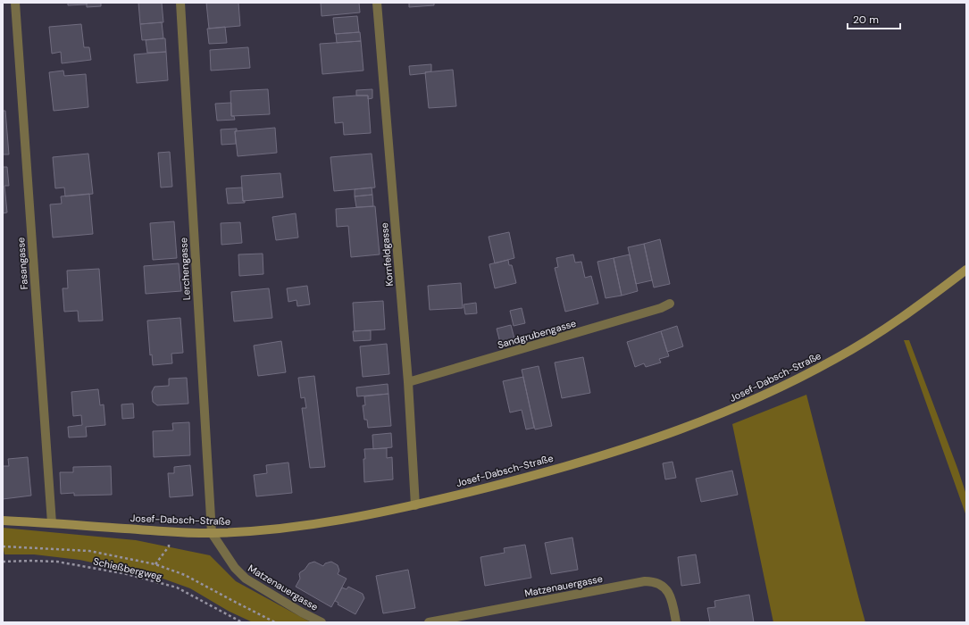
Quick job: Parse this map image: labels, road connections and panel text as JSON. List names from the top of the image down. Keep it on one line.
{"streets":{"main road":["Josef-Dabsch-Straße"],"street":["Kornfeldgasse","Fasangasse","Lerchengasse","Sandgrubengasse","Matzenauergasse"],"path":["Schießbergweg"]},"crossings":[["Kornfeldgasse","Sandgrubengasse"],["Kornfeldgasse","Josef-Dabsch-Straße"],["Fasangasse","Josef-Dabsch-Straße"],["Lerchengasse","Josef-Dabsch-Straße"],["Lerchengasse","Matzenauergasse"],["Josef-Dabsch-Straße","Matzenauergasse"]],"scale_bar":"20 m"}
